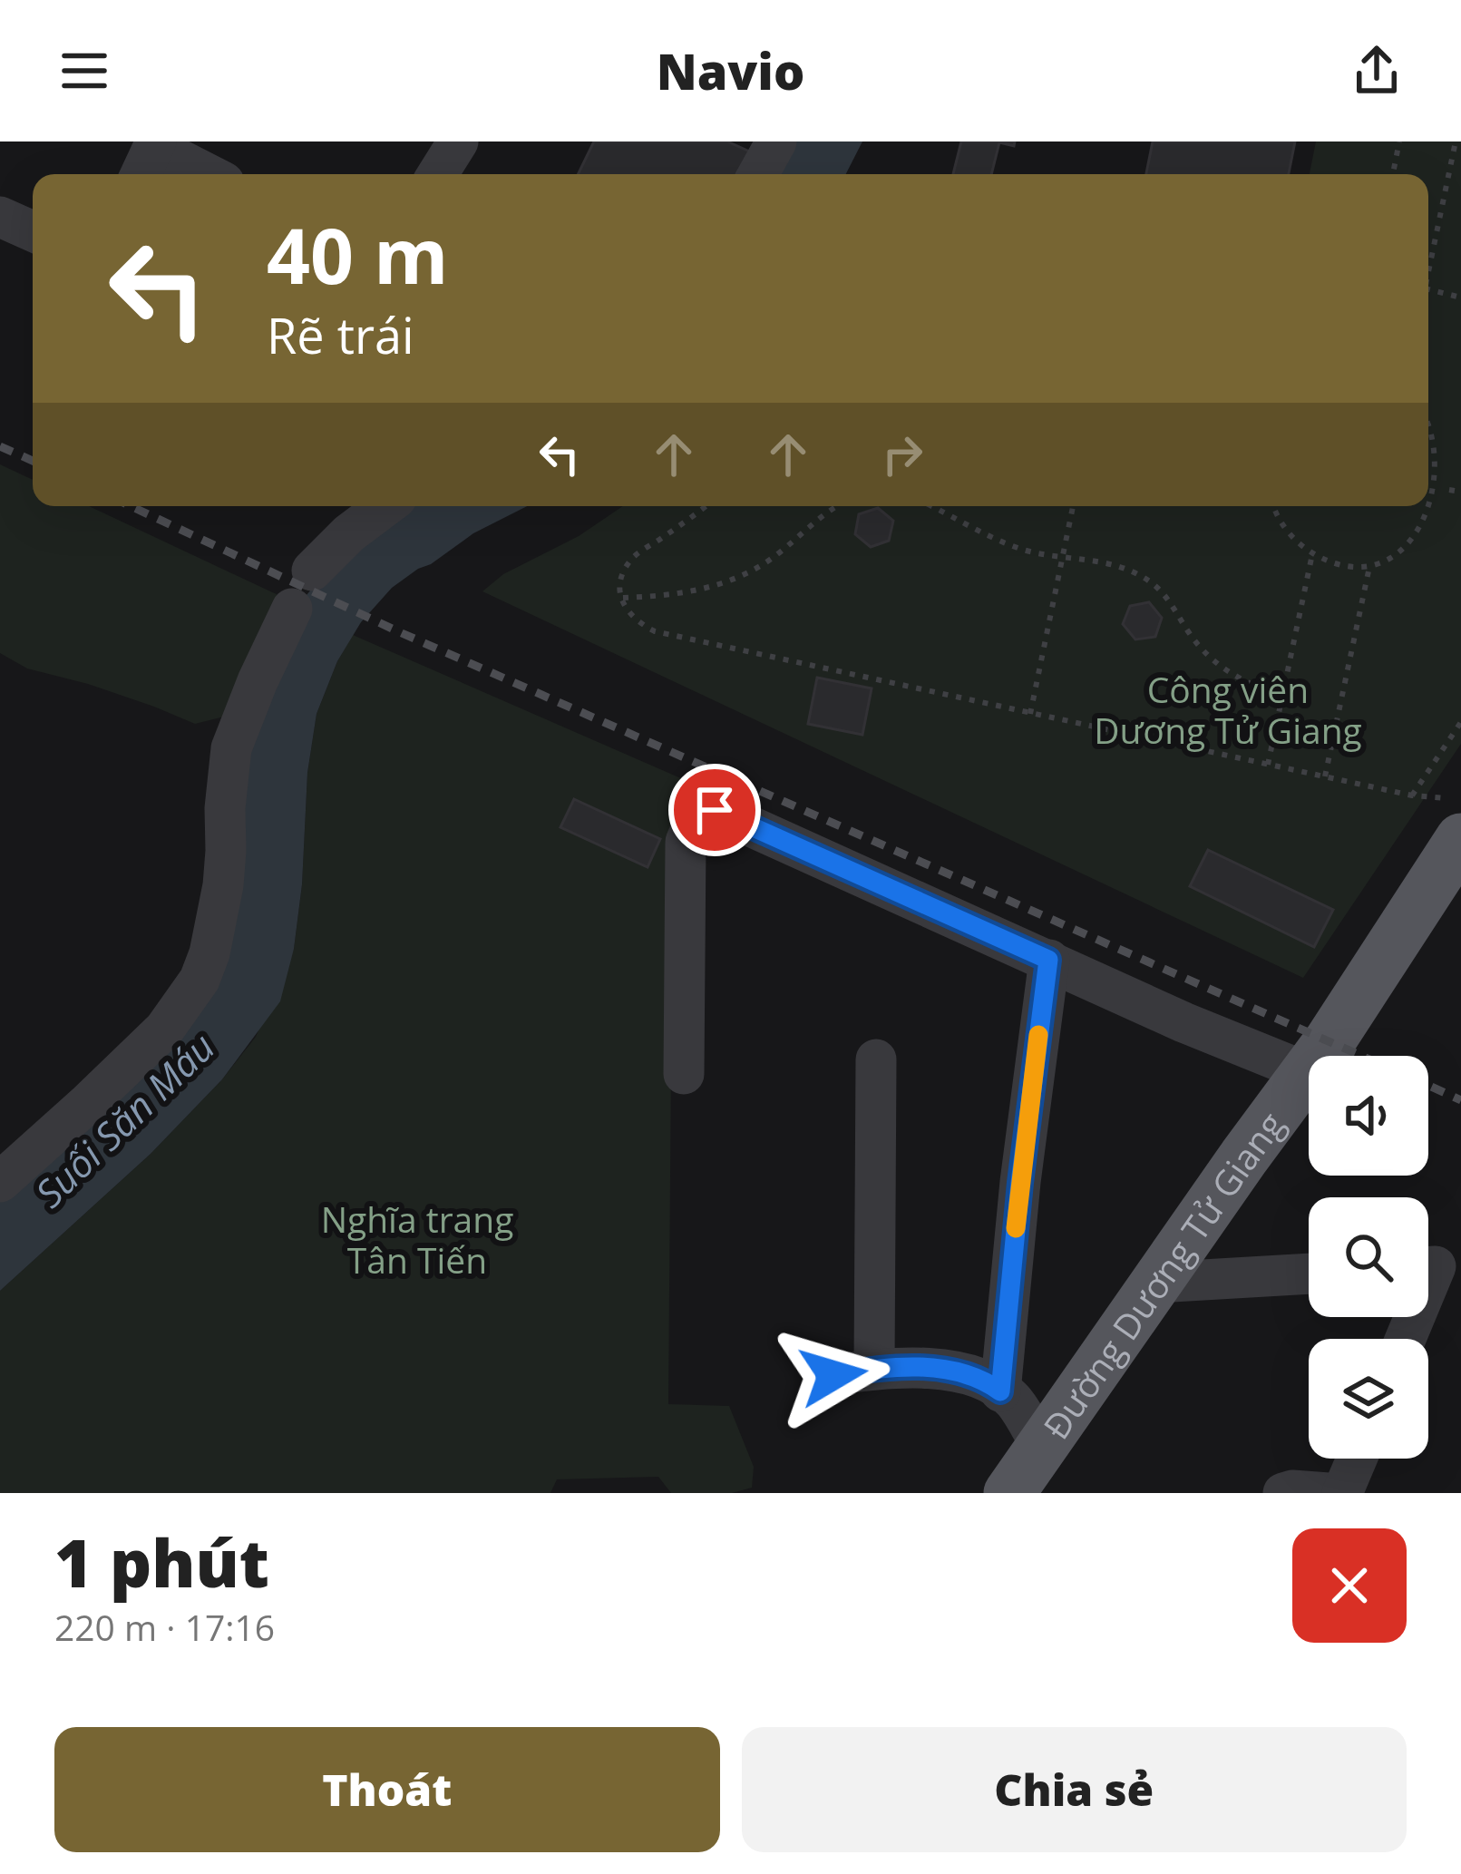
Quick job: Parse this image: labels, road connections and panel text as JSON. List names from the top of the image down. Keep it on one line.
{"streets":{"main road":["Đường Dương Tử Giang"]},"water":["Suối Săn Máu"],"parks":["Công viên Dương Tử Giang","Nghĩa trang Tân Tiến"],"page":{"header":"Navio","turn":["40 m","Rẽ trái"],"heading":["1 phút","220 m · 17:16"],"buttons":["Thoát","Chia sẻ"]}}
